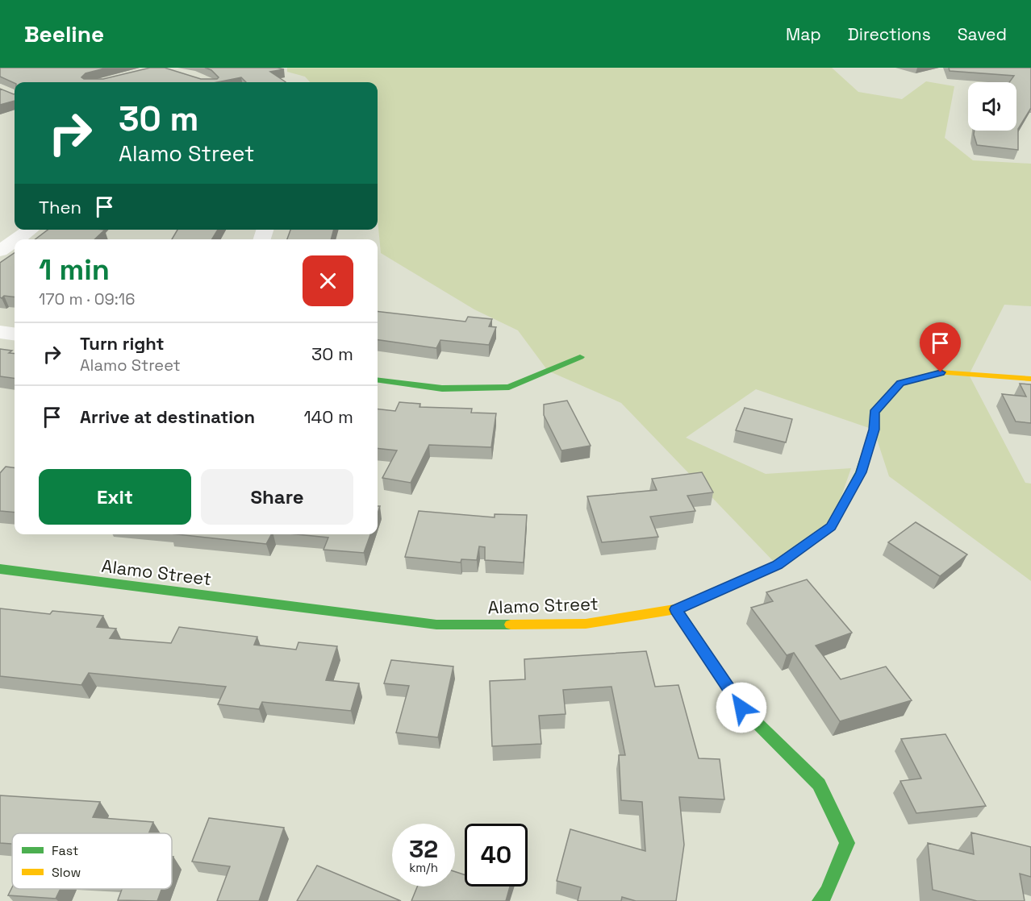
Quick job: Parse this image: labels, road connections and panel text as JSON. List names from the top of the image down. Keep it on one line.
{"streets":{"street":["Alamo Street"]},"legend":["Fast","Slow"],"page":{"header":"Beeline","nav":["Map","Directions","Saved"],"turn":["30 m","Alamo Street"],"then":"Then","heading":["1 min","170 m · 09:16"],"list":[{"name":"Turn right","note":"Alamo Street","value":"30 m"},{"name":"Arrive at destination","value":"140 m"}],"buttons":["Exit","Share"],"speed":"32 km/h","limit":"40"}}
